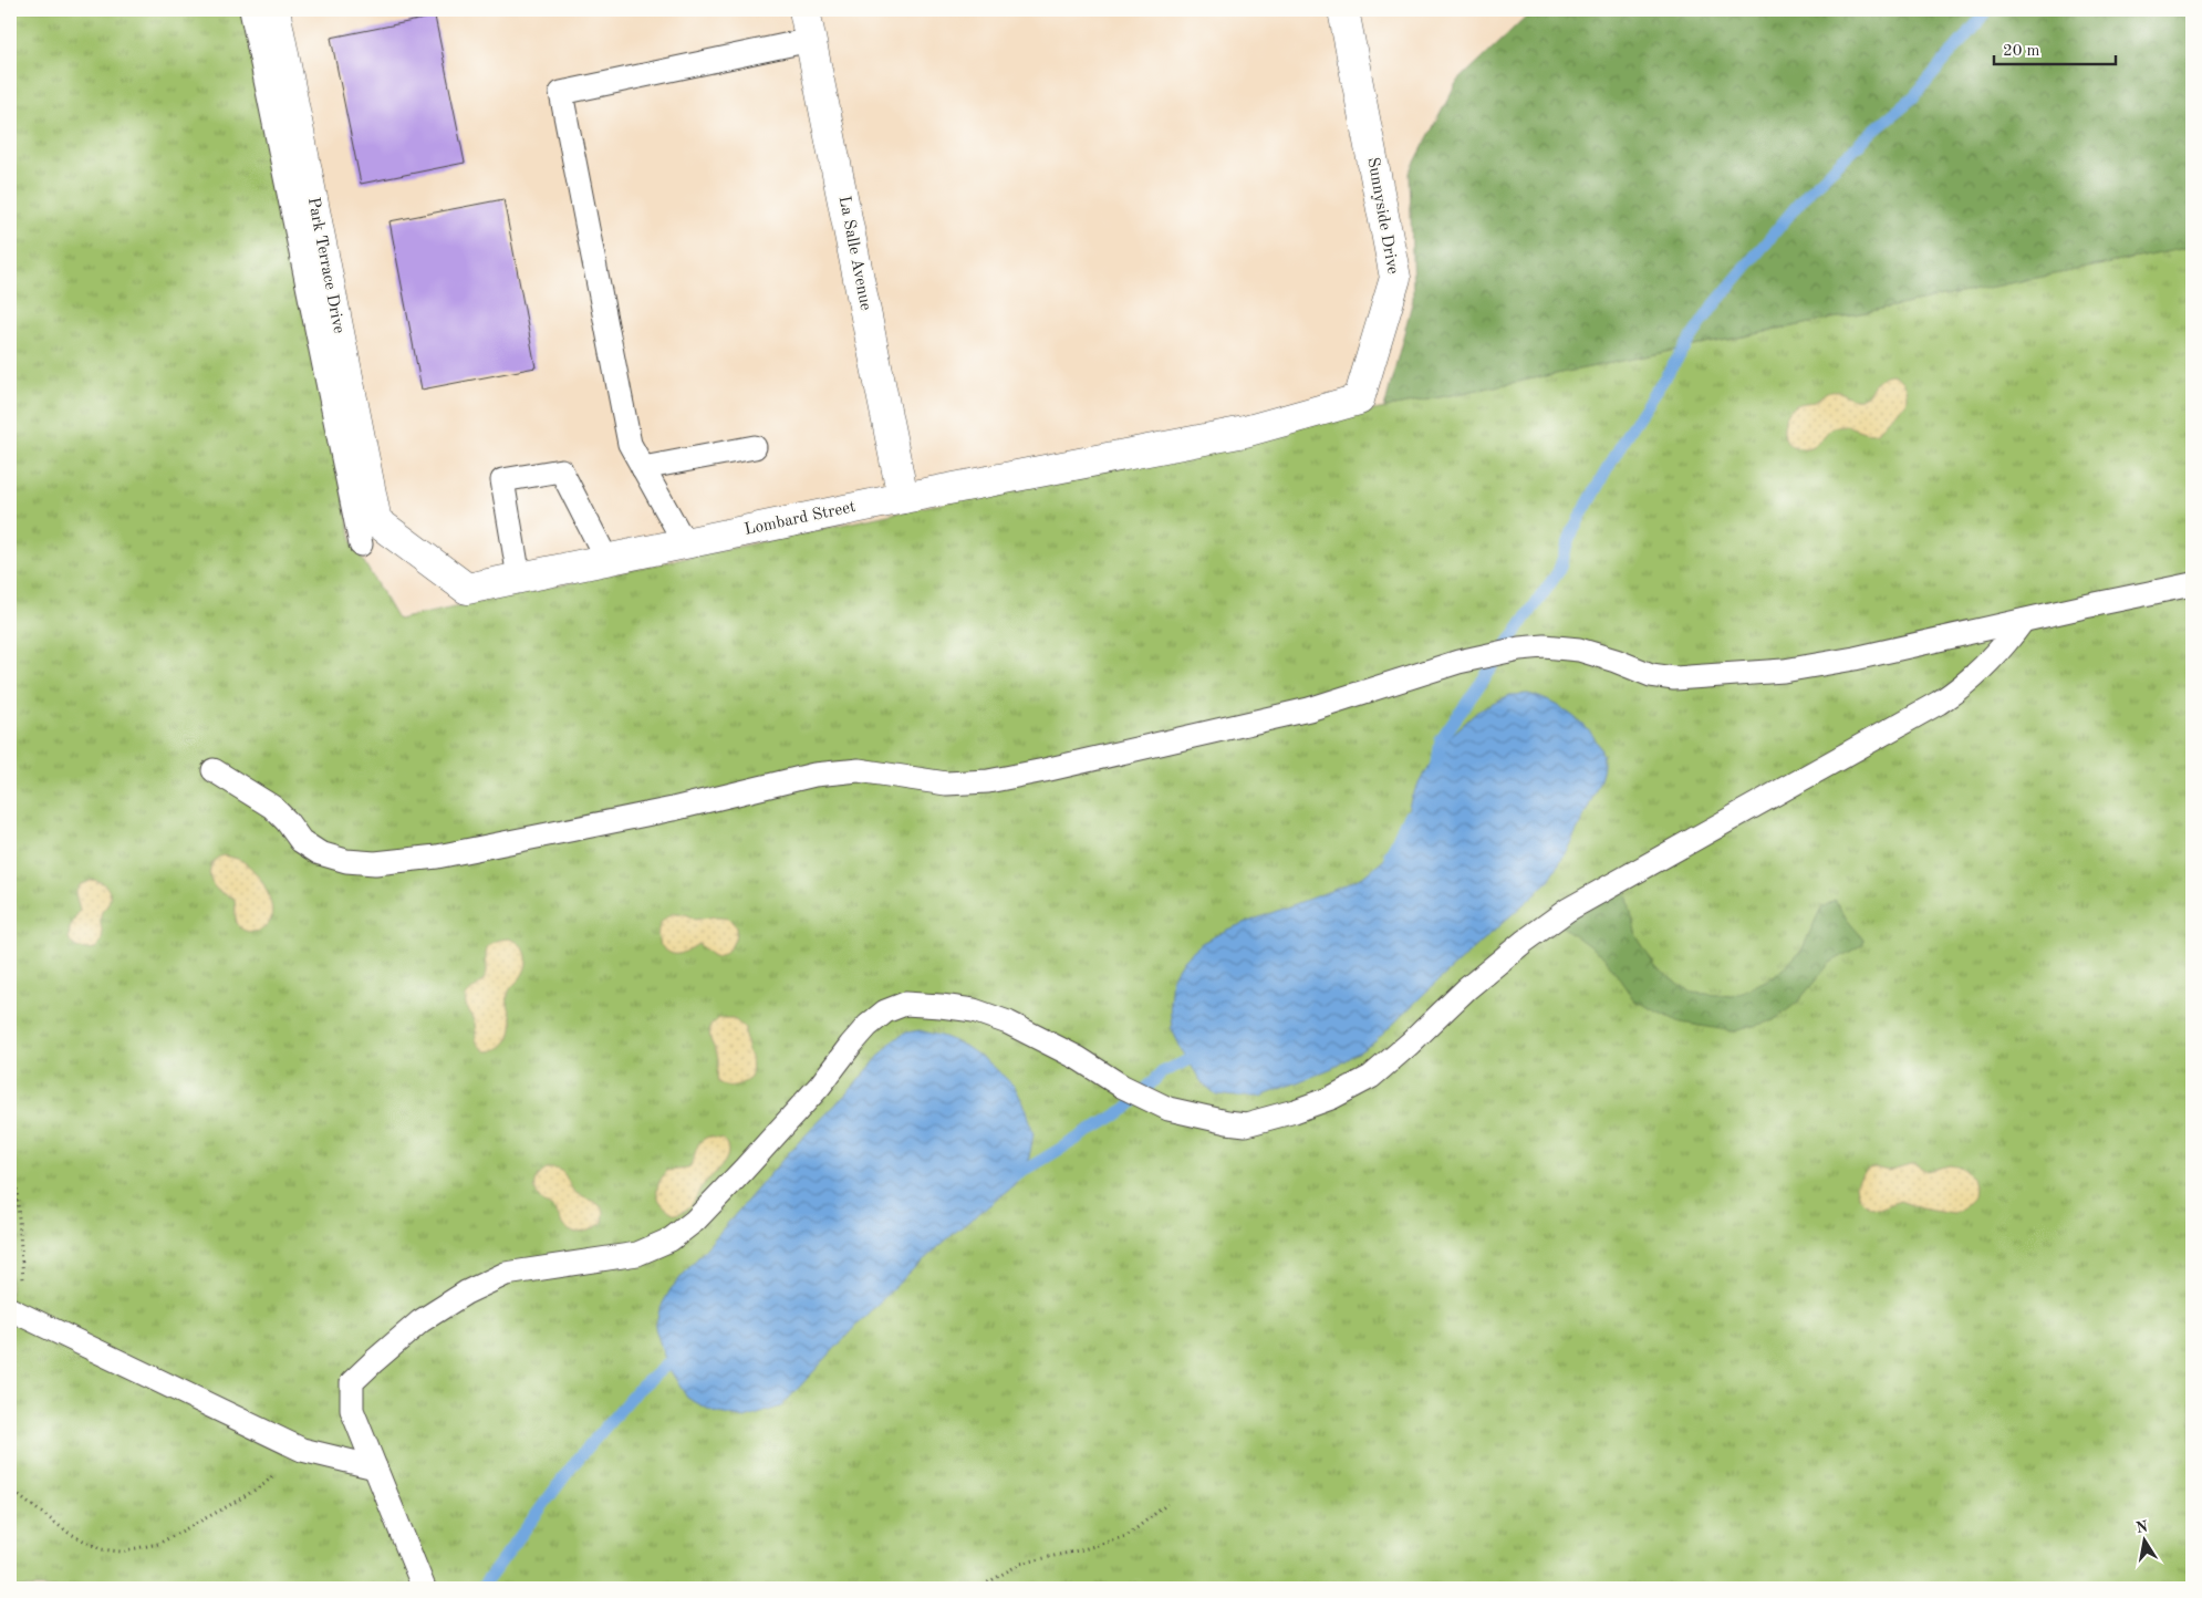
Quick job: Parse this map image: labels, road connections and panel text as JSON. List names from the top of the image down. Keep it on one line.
{"streets":{"street":["Sunnyside Drive","La Salle Avenue","Park Terrace Drive","Lombard Street"]},"crossings":[["Sunnyside Drive","Lombard Street"],["La Salle Avenue","Lombard Street"],["Park Terrace Drive","Lombard Street"]],"scale_bar":"20 m","north":"top"}
